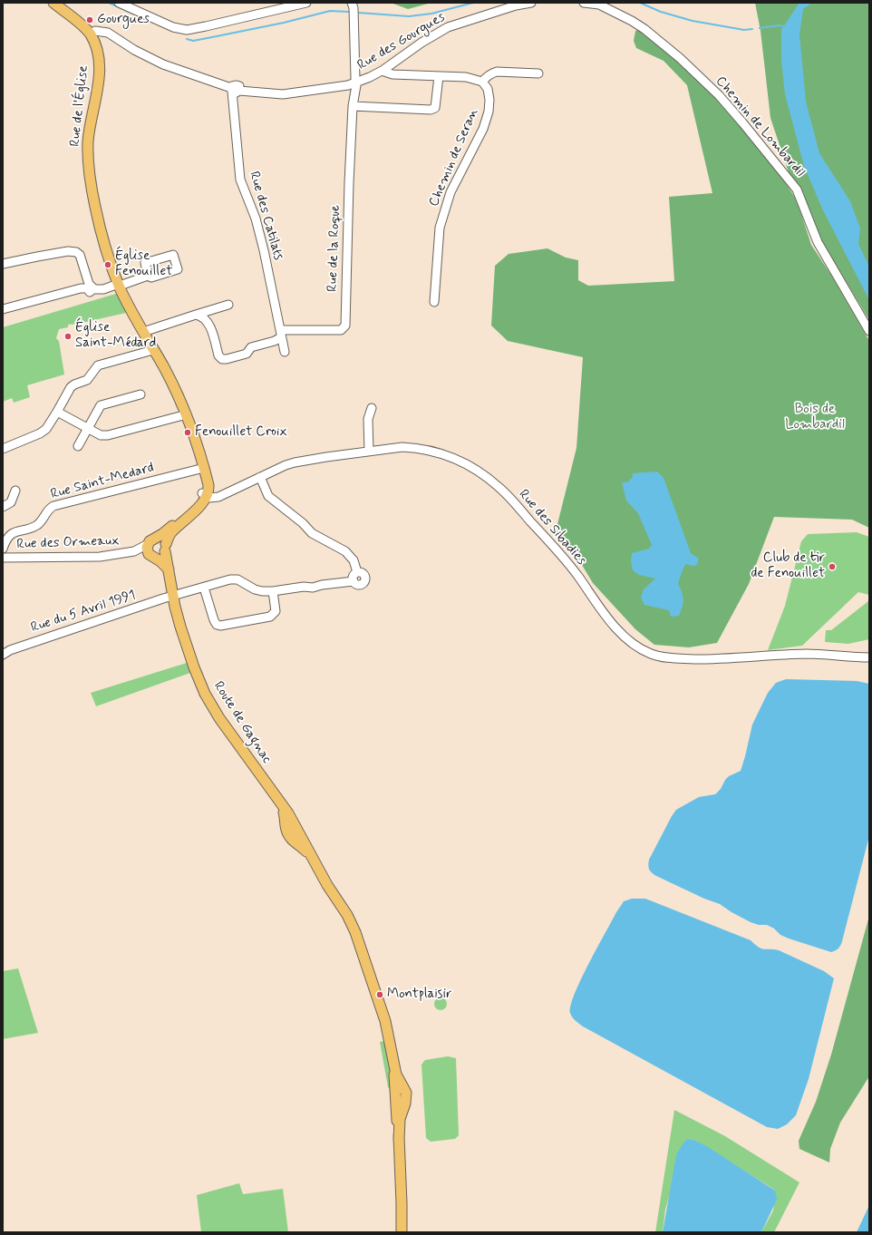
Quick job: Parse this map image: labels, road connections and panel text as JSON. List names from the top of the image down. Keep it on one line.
{"streets":{"main road":["Rue de l'Église","Route de Gagnac"],"street":["Rue des Gourgues","Chemin de Lombardil","Chemin de Seran","Rue des Catilats","Rue de la Roque","Rue Saint-Medard","Rue des Sibadies","Rue des Ormeaux","Rue du 5 Avril 1991"]},"crossings":[["Rue des Gourgues","Rue de l'Église"],["Rue des Gourgues","Rue des Catilats"],["Rue des Gourgues","Rue de la Roque"],["Rue de l'Église","Rue Saint-Medard"],["Rue de l'Église","Rue des Sibadies"],["Rue des Catilats","Rue de la Roque"],["Rue des Ormeaux","Route de Gagnac"],["Rue du 5 Avril 1991","Route de Gagnac"]],"parks":["Bois de Lombardil"],"places":["Gourgues","Église Fenouillet","Église Saint-Médard","Fenouillet Croix","Club de tir de Fenouillet","Montplaisir"]}
